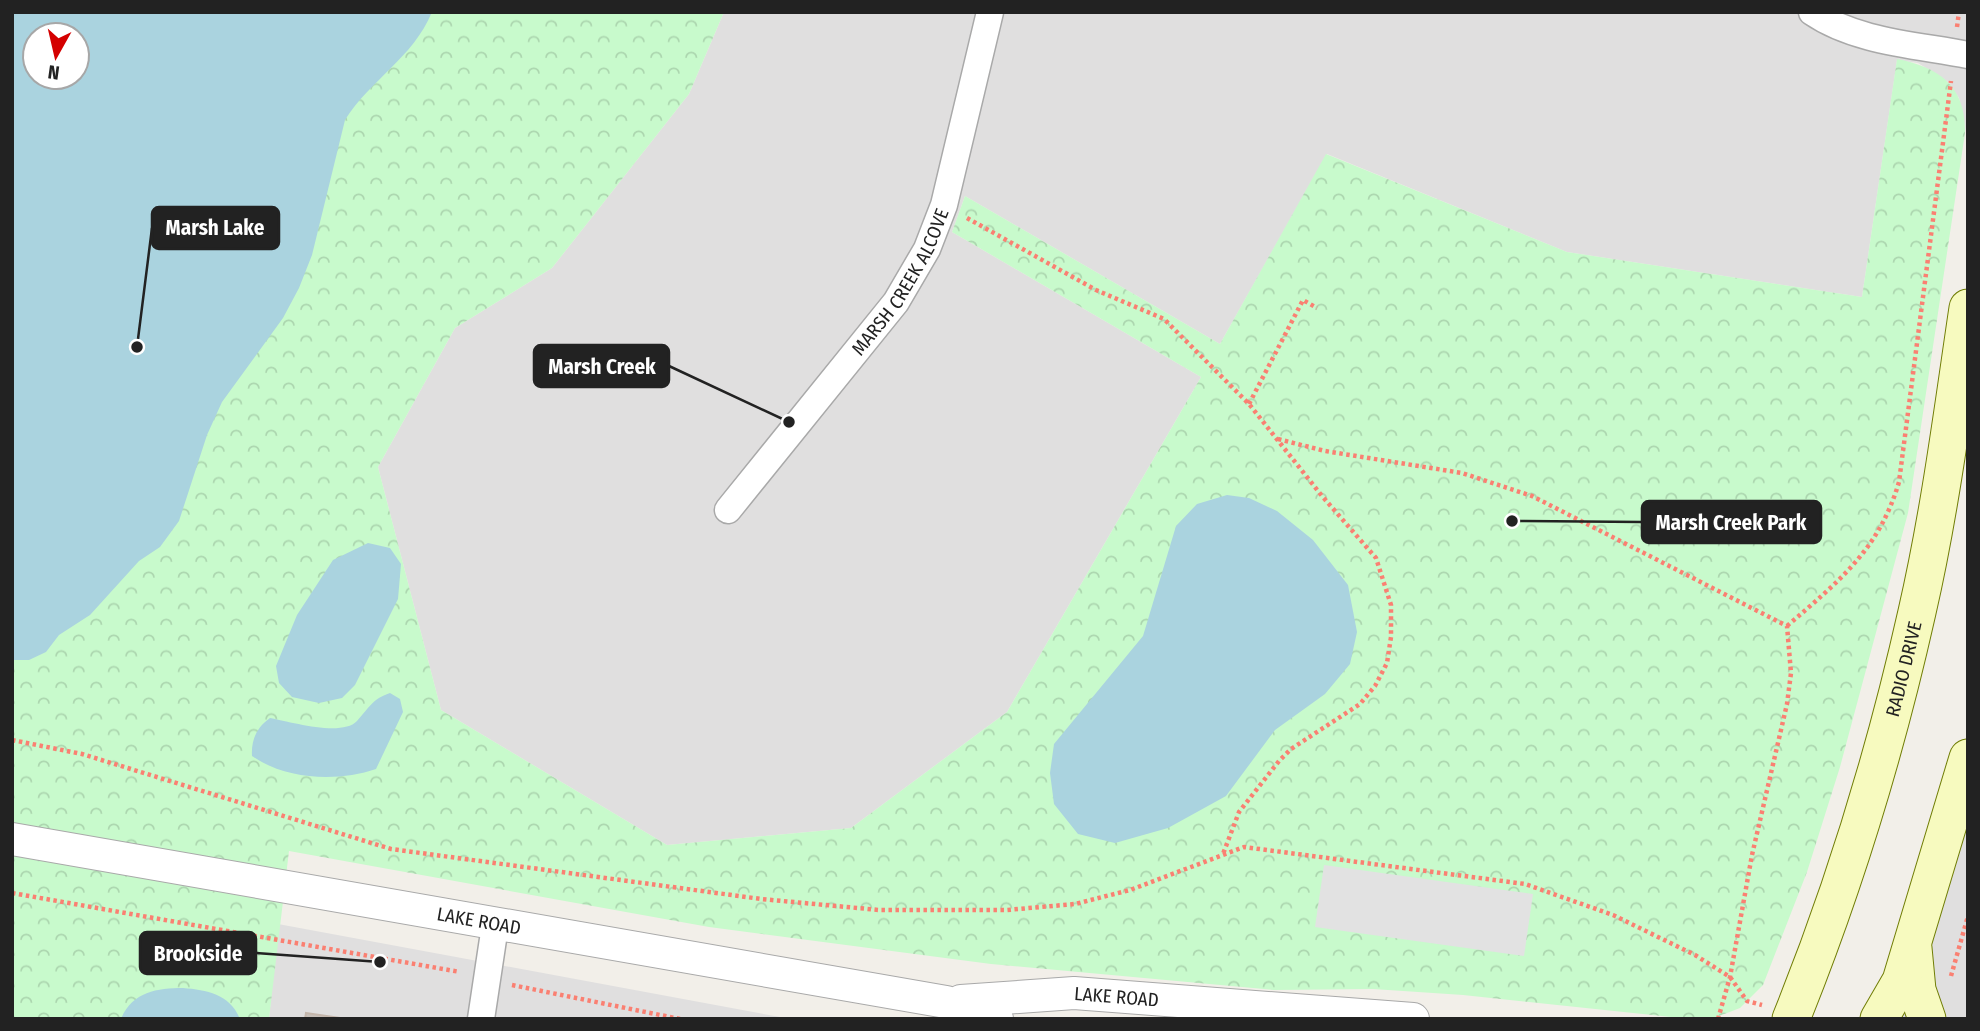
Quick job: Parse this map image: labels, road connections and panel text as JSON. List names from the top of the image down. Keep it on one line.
{"streets":{"main road":["RADIO DRIVE"],"street":["MARSH CREEK ALCOVE","LAKE ROAD"]},"places":["Marsh Lake","Marsh Creek","Marsh Creek Park","Brookside"],"north":"bottom"}
